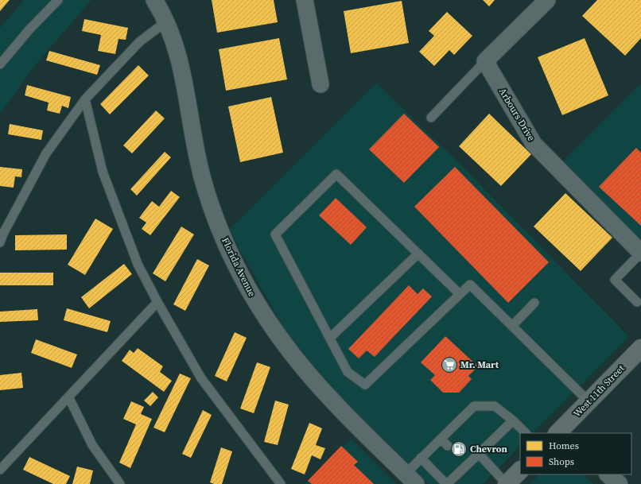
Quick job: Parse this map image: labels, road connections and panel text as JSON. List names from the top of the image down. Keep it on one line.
{"streets":{"main road":["West 11th Street"],"street":["Arbours Drive","Florida Avenue"]},"places":{"supermarket":["Mr. Mart"],"fuel station":["Chevron"]},"legend":["Homes","Shops"]}
